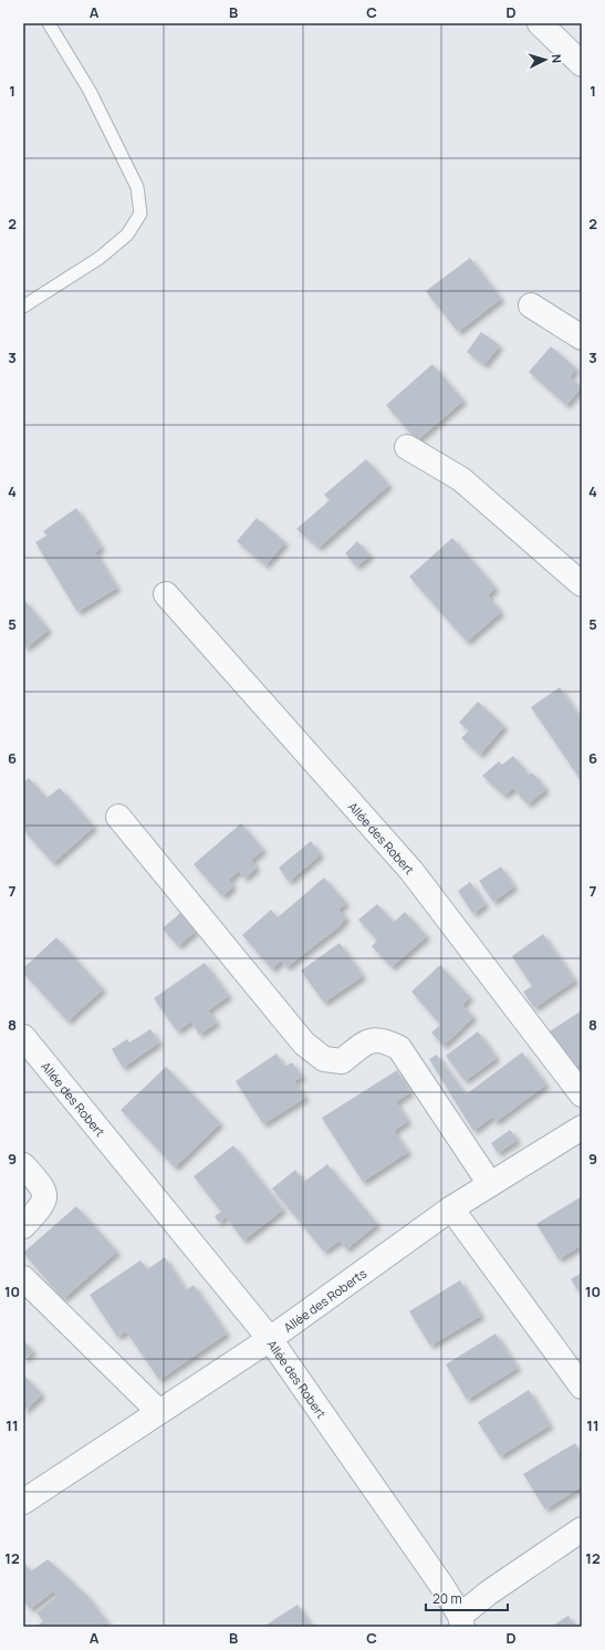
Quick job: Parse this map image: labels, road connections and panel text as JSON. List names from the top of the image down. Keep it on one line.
{"streets":{"street":["Allée des Robert","Allée des Roberts"]},"crossings":[["Allée des Robert","Allée des Roberts"]],"scale_bar":"20 m","north":"right","grid":{"columns":["A","B","C","D"],"rows":["1","2","3","4","5","6","7","8","9","10","11","12"]}}
